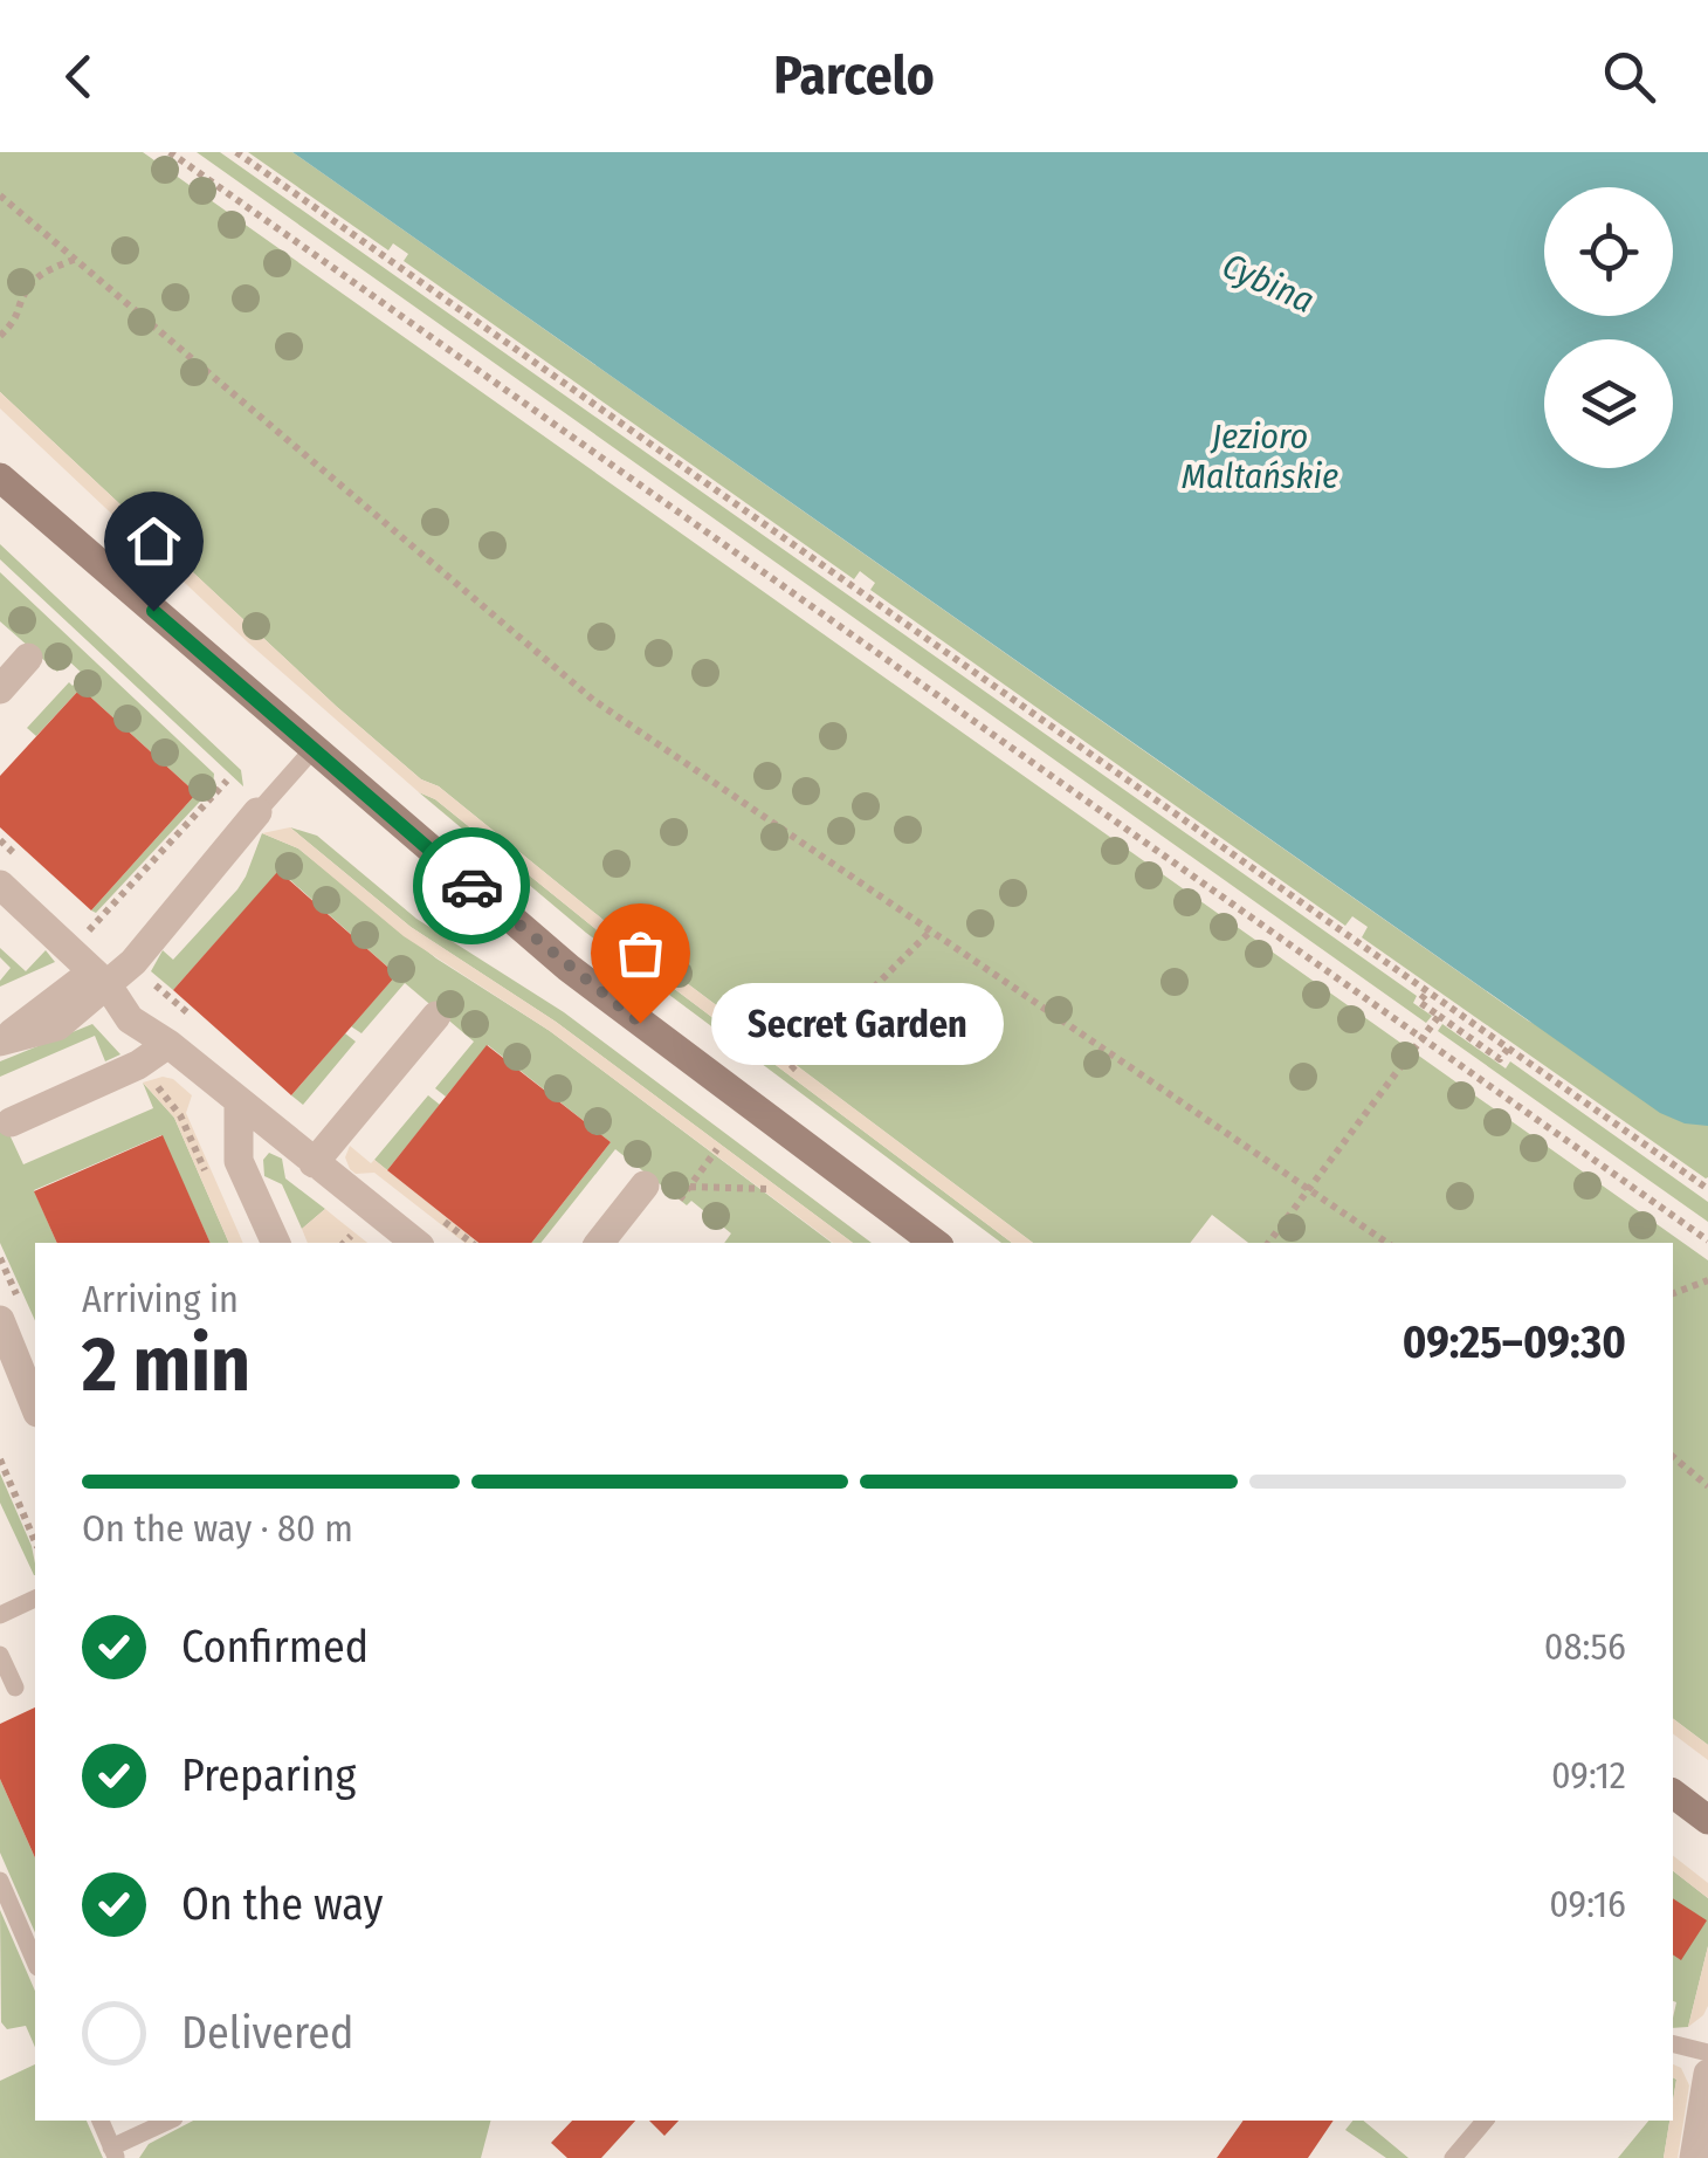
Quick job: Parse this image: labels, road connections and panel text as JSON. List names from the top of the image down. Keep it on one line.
{"water":["Cybina","Jezioro Maltańskie"],"places":["Secret Garden"],"page":{"header":"Parcelo","bubble":"Secret Garden","heading":["2 min","Arriving in","09:25–09:30"],"bar":"On the way · 80 m","list":[["Confirmed","08:56"],["Preparing","09:12"],["On the way","09:16"],"Delivered"]}}
